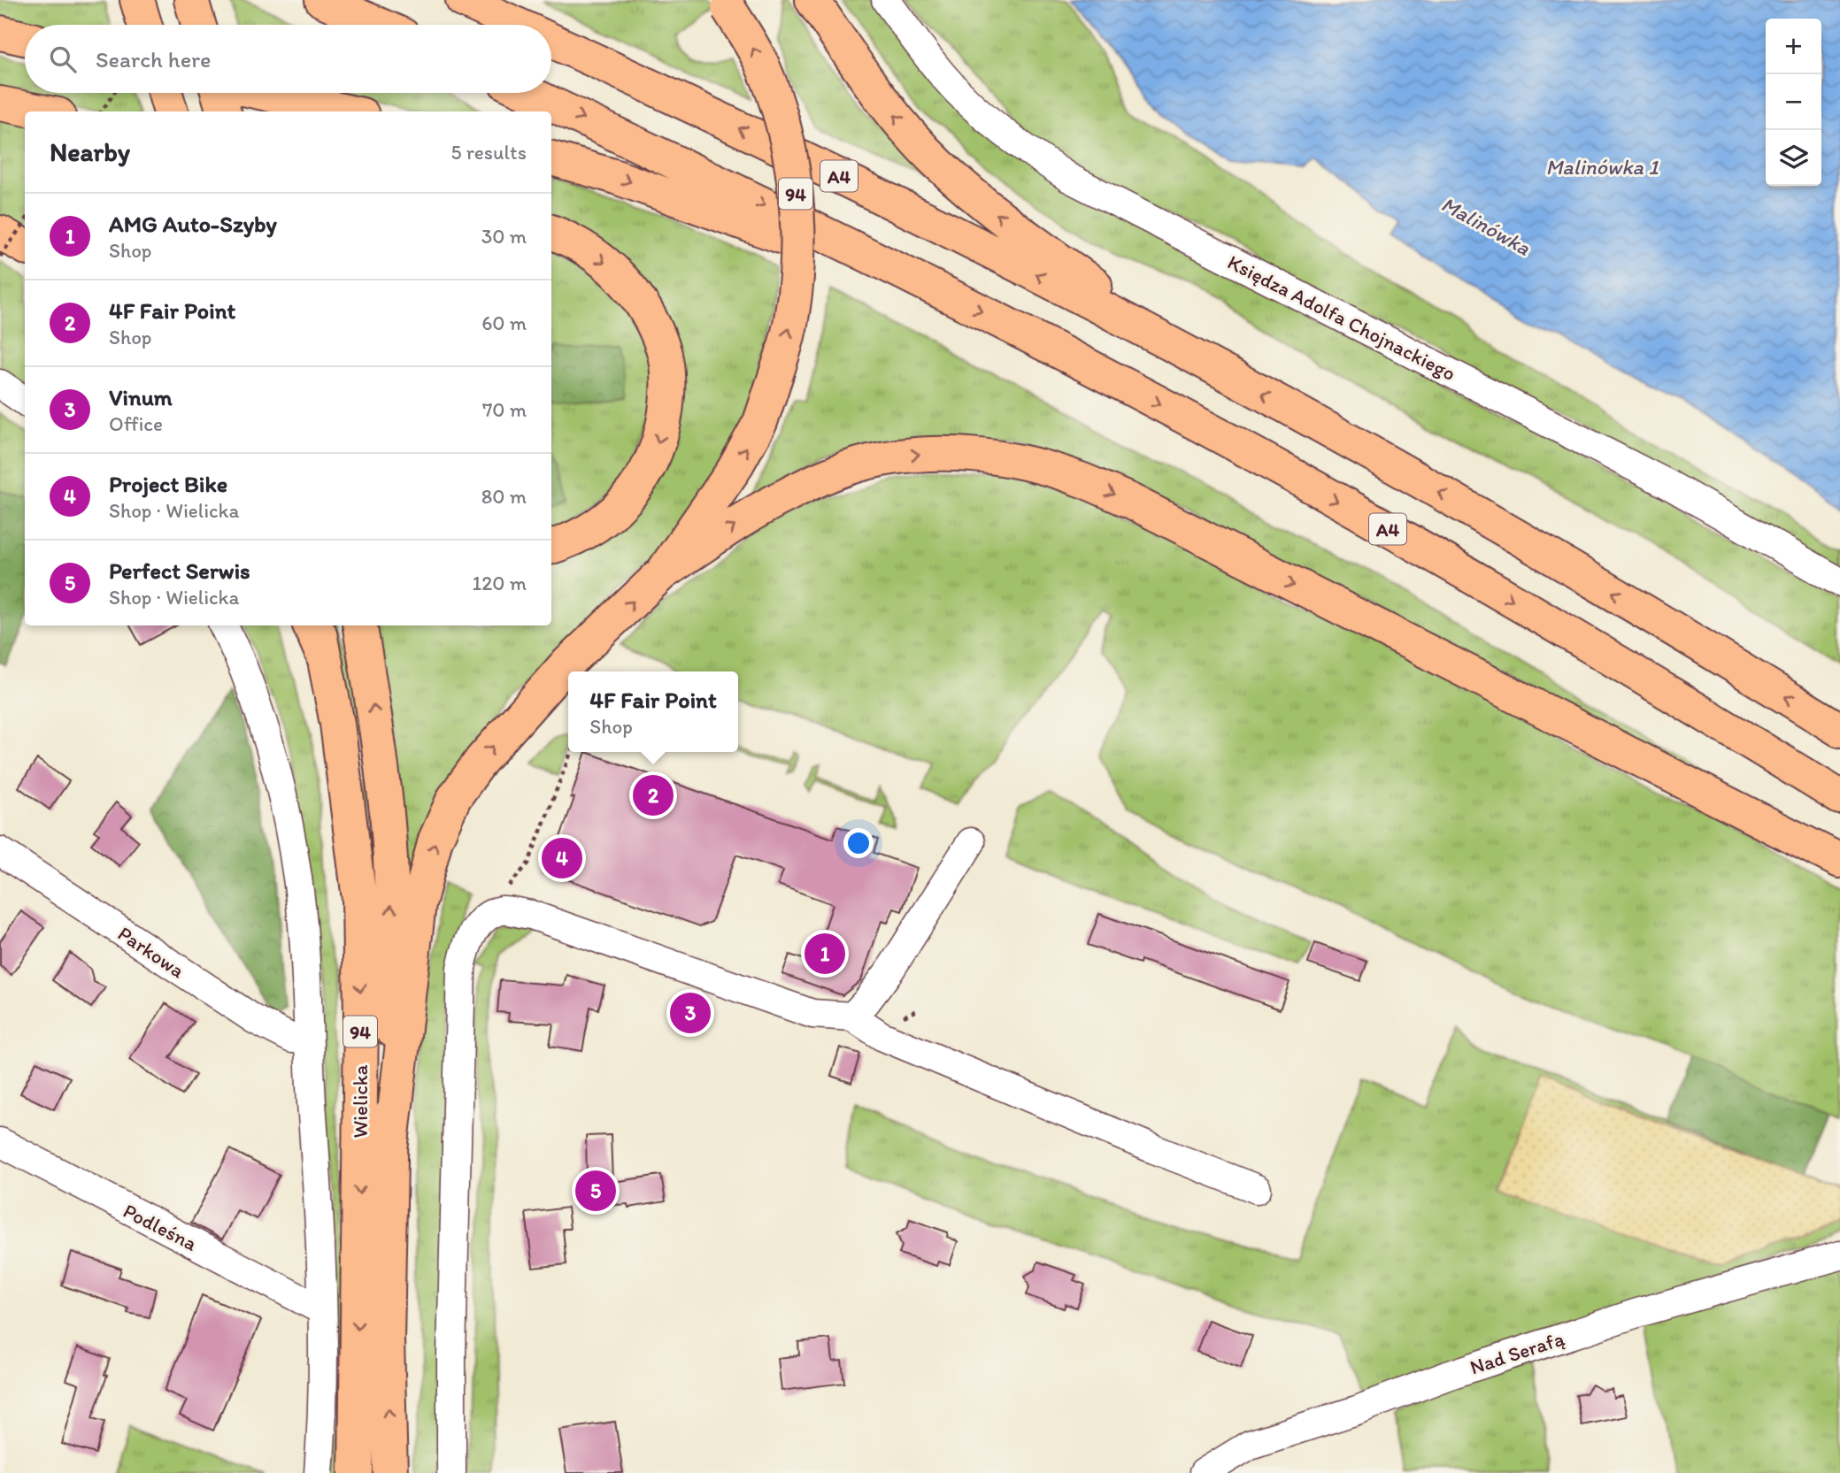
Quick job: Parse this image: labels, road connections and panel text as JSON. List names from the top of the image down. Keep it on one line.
{"streets":{"main road":["A4","94","Wielicka"],"street":["Księdza Adolfa Chojnackiego","Parkowa","Podleśna","Nad Serafą"]},"crossings":[["94","Wielicka"]],"water":["Malinówka 1","Malinówka"],"page":{"map_buttons":["+","−"],"search":"Search here","heading":["Nearby","5 results"],"list":[{"mark":"1","name":"AMG Auto-Szyby","note":"Shop","value":"30 m"},{"mark":"2","name":"4F Fair Point","note":"Shop","value":"60 m"},{"mark":"3","name":"Vinum","note":"Office","value":"70 m"},{"mark":"4","name":"Project Bike","note":"Shop · Wielicka","value":"80 m"},{"mark":"5","name":"Perfect Serwis","note":"Shop · Wielicka","value":"120 m"}],"popup":["4F Fair Point","Shop"],"pins":["2","4","1","3","5"]}}
